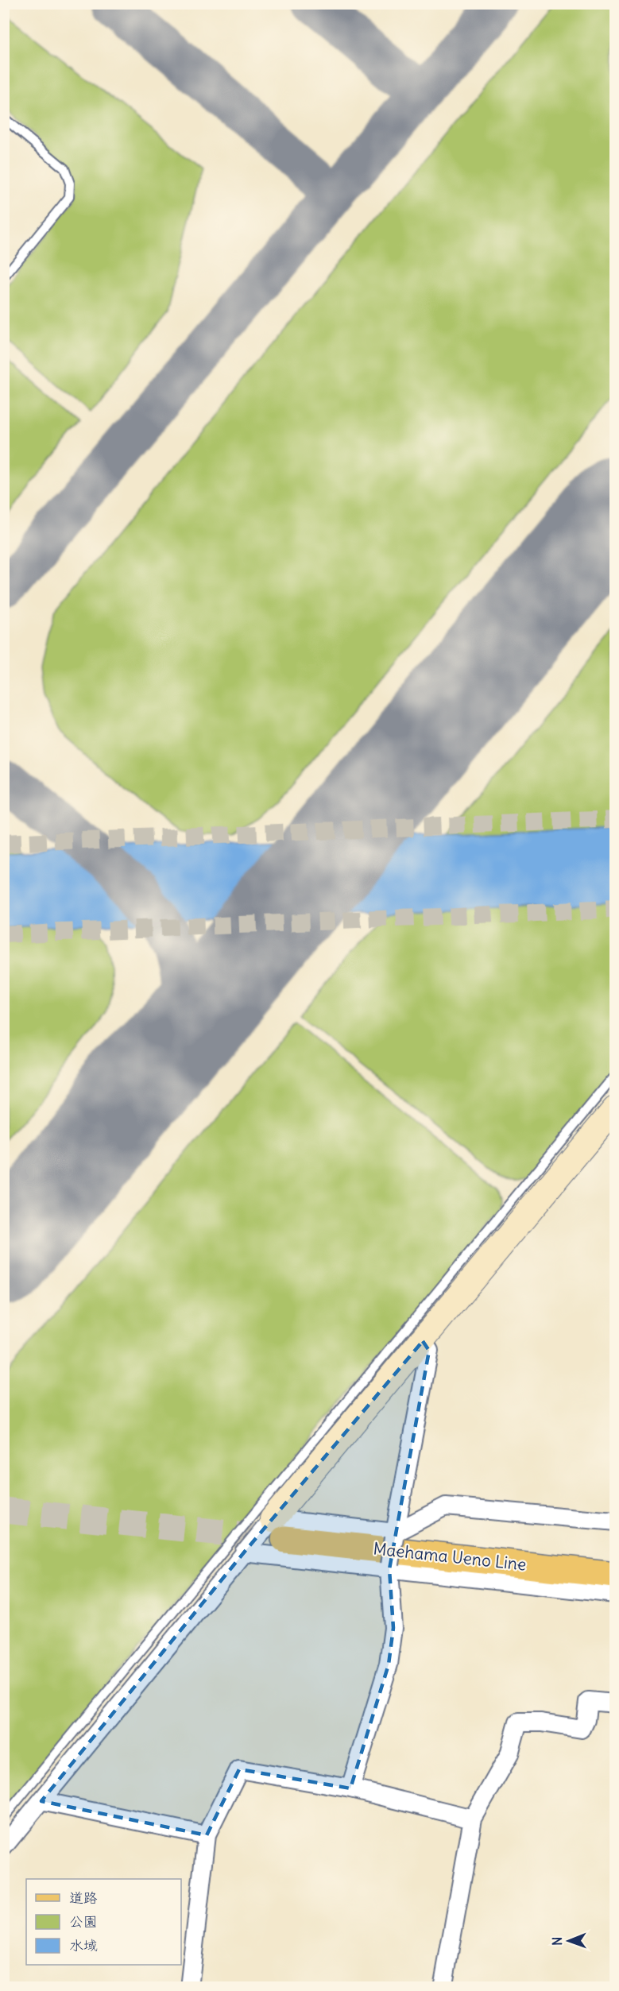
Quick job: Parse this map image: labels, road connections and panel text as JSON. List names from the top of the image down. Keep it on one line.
{"streets":{"main road":["Maehama Ueno Line"]},"legend":["道路","公園","水域"],"north":"left"}
